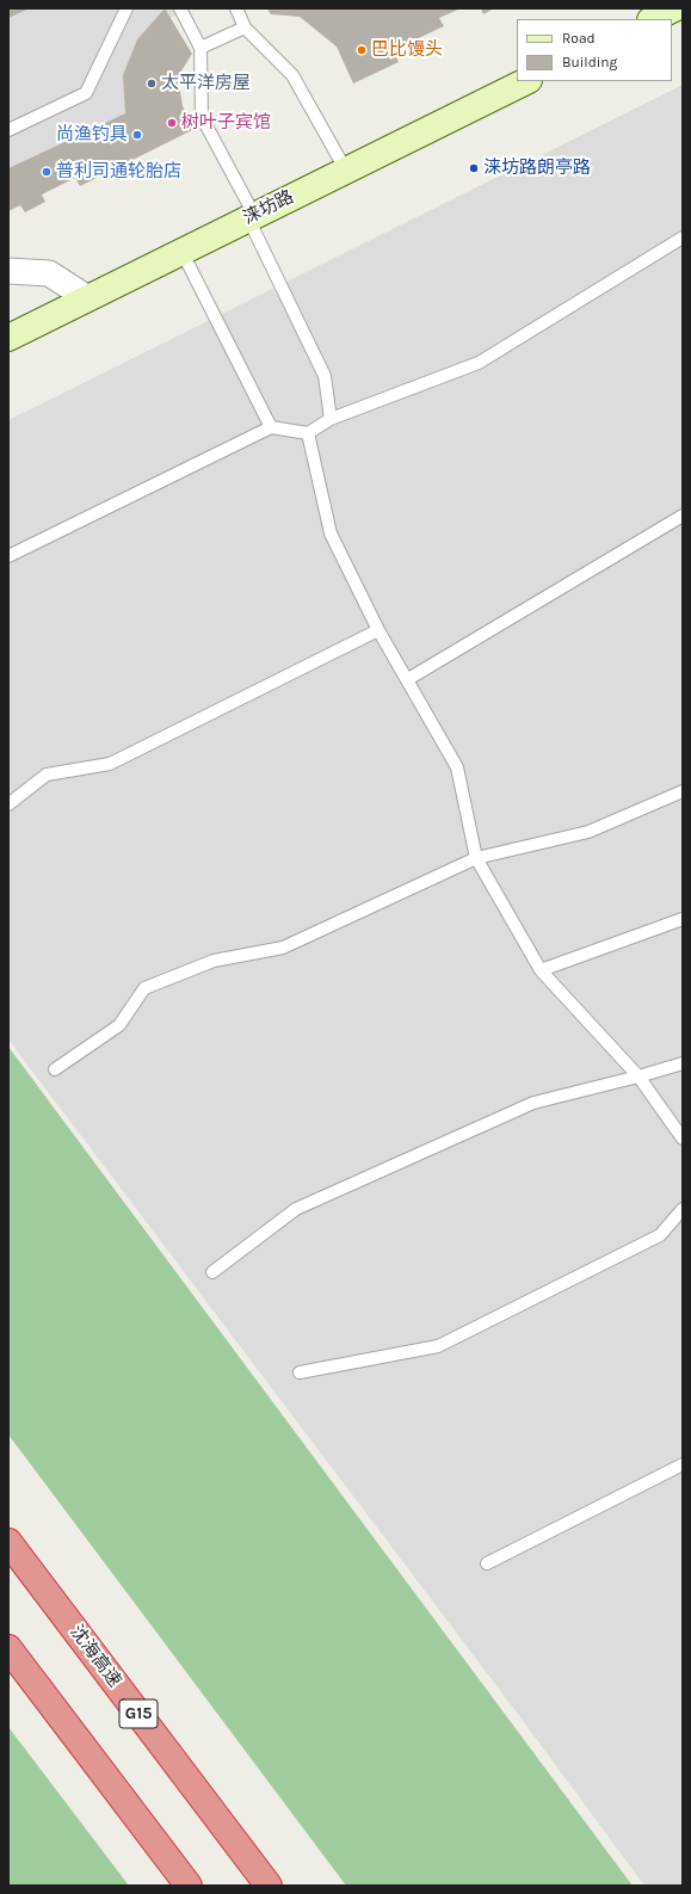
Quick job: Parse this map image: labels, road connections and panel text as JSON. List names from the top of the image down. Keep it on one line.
{"streets":{"highway":["沈海高速","G15"],"street":["涞坊路"]},"places":["巴比馒头","太平洋房屋","树叶子宾馆","尚渔钓具","涞坊路朗亭路","普利司通轮胎店"],"legend":["Road","Building"]}
